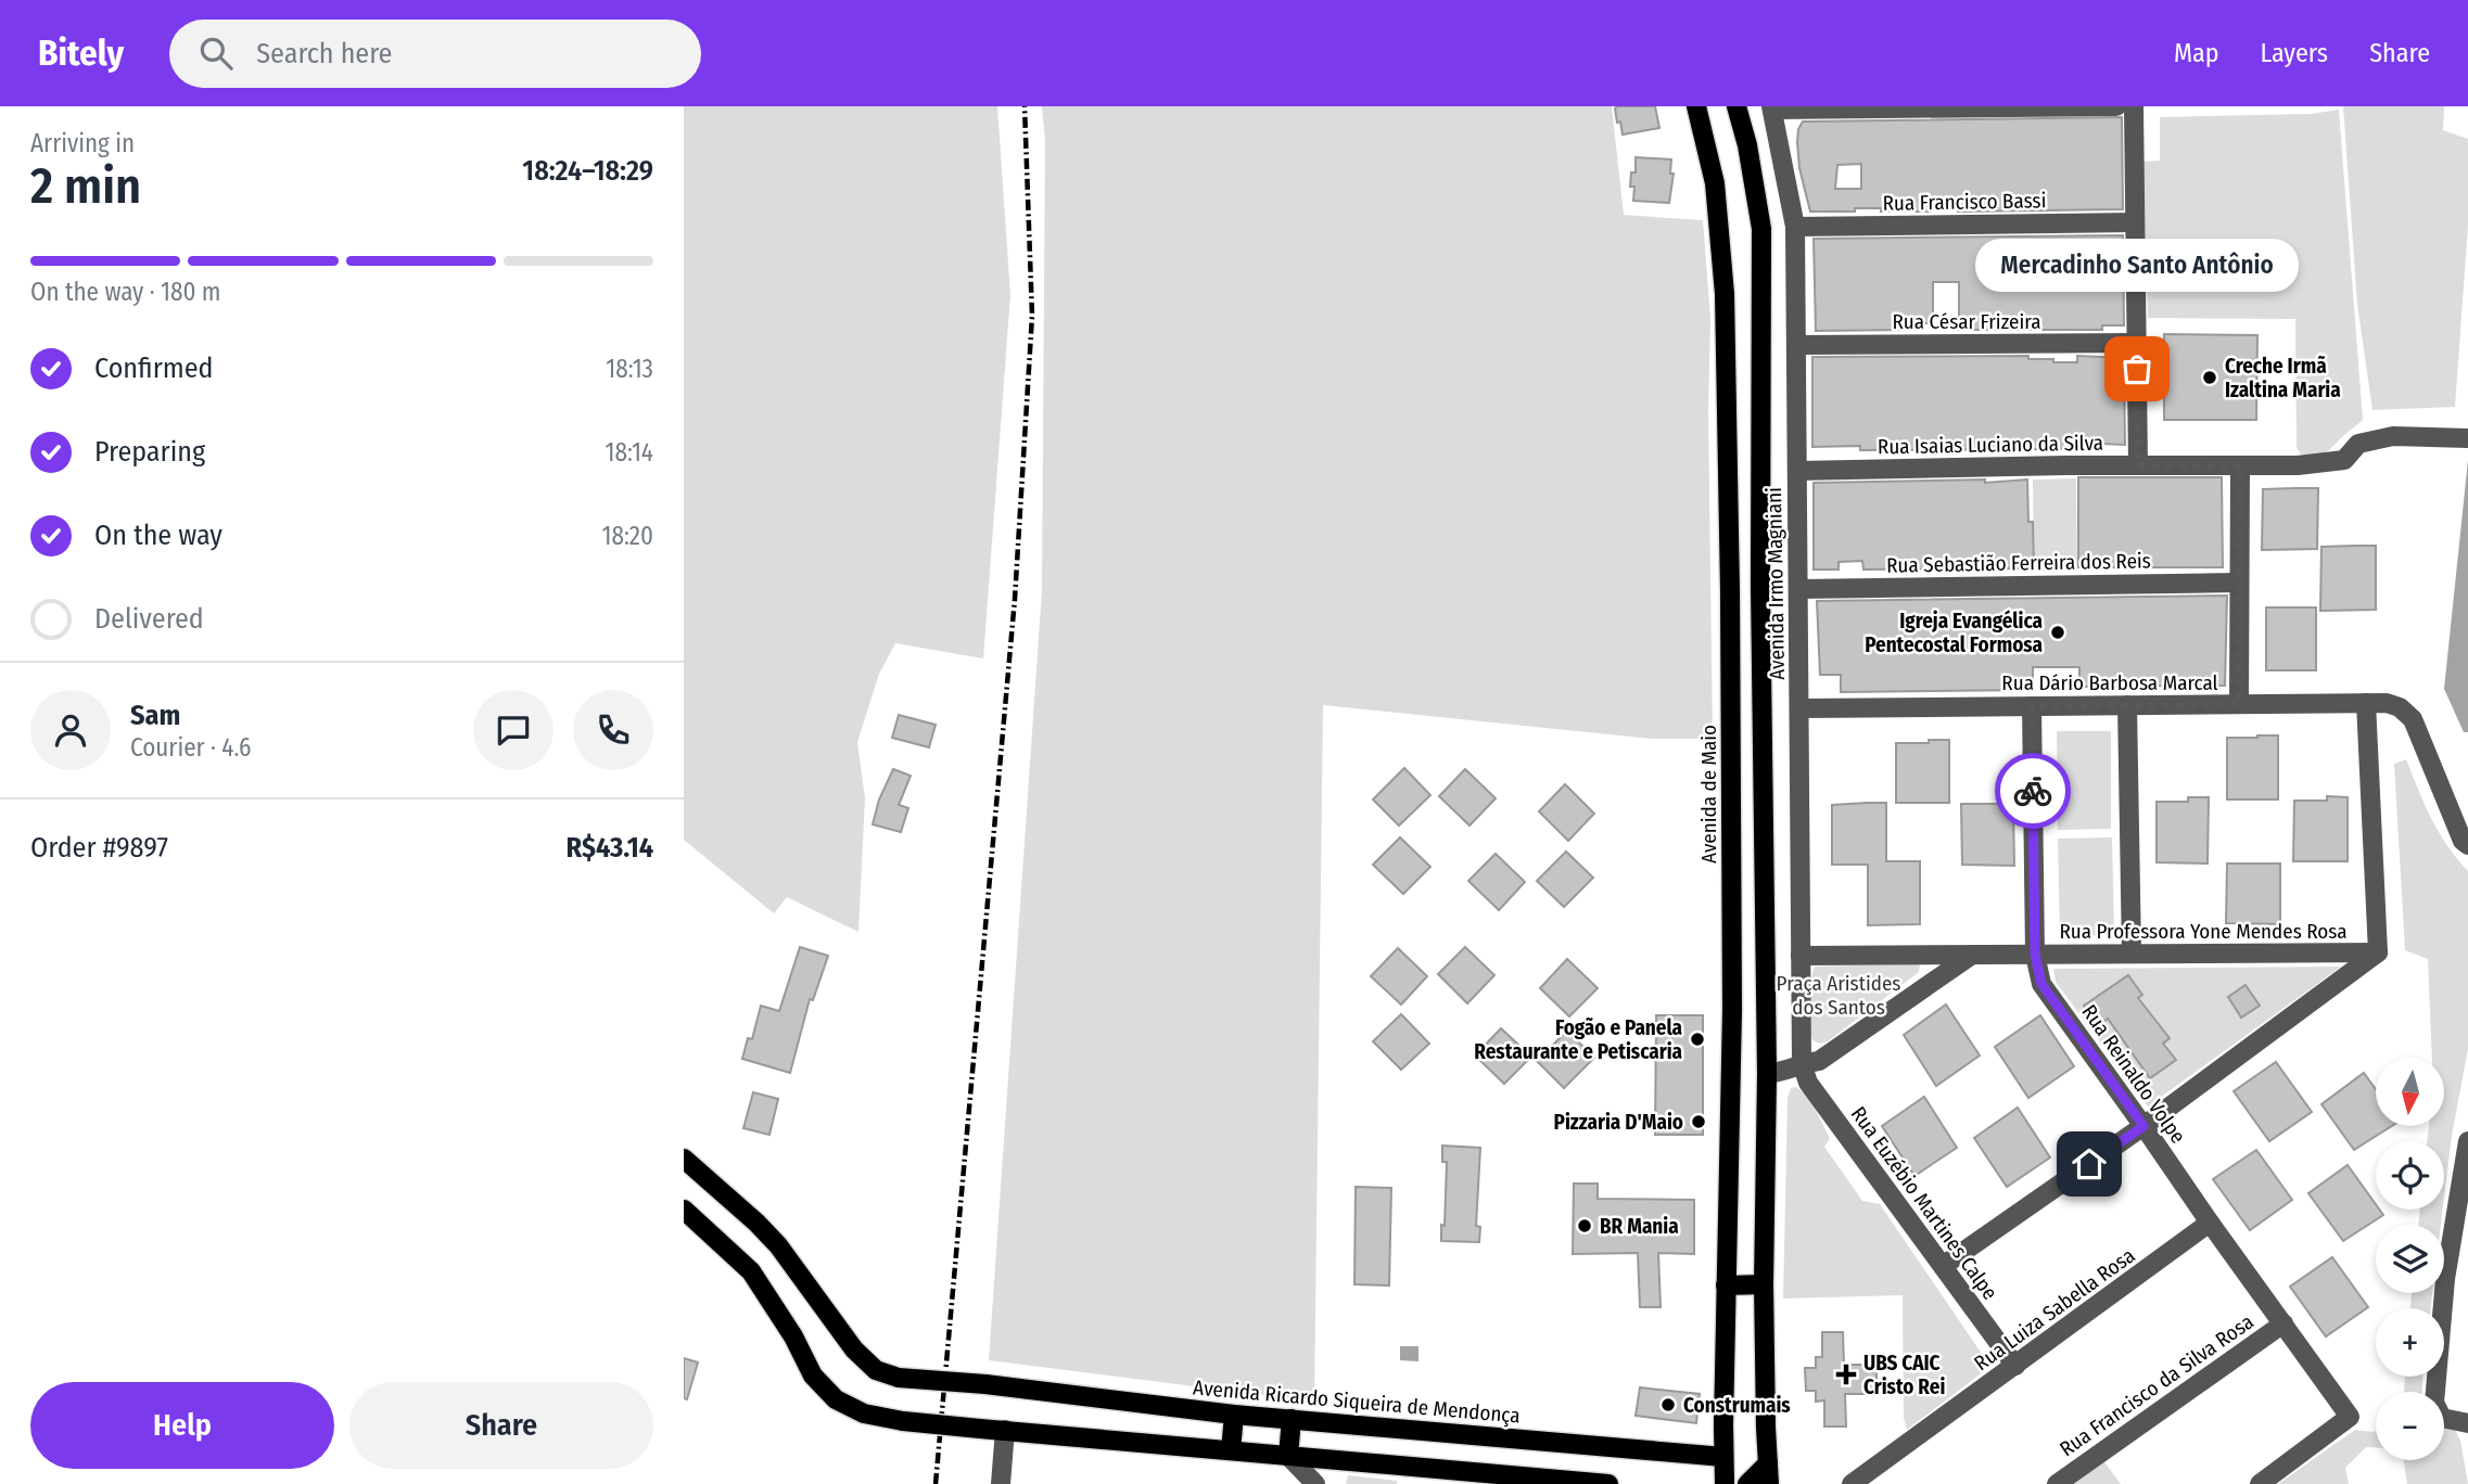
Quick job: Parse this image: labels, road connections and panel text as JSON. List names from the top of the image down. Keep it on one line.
{"streets":{"main road":["Avenida de Maio","Avenida Ricardo Siqueira de Mendonça"],"street":["Rua Francisco Bassi","Rua César Frizeira","Rua Isaias Luciano da Silva","Rua Sebastião Ferreira dos Reis","Avenida Irmo Magniani","Rua Dário Barbosa Marcal","Rua Professora Yone Mendes Rosa","Rua Reinaldo Volpe","Rua Euzébio Martines Calpe","Rua Luiza Sabella Rosa","Rua Francisco da Silva Rosa"]},"crossings":[["Rua Francisco Bassi","Avenida Irmo Magniani"],["Rua César Frizeira","Avenida Irmo Magniani"],["Rua Isaias Luciano da Silva","Avenida Irmo Magniani"],["Rua Sebastião Ferreira dos Reis","Avenida Irmo Magniani"],["Avenida Irmo Magniani","Rua Dário Barbosa Marcal"],["Avenida Irmo Magniani","Rua Professora Yone Mendes Rosa"],["Avenida Irmo Magniani","Rua Euzébio Martines Calpe"],["Rua Dário Barbosa Marcal","Rua Reinaldo Volpe"],["Avenida de Maio","Avenida Ricardo Siqueira de Mendonça"],["Rua Professora Yone Mendes Rosa","Rua Reinaldo Volpe"],["Rua Reinaldo Volpe","Rua Luiza Sabella Rosa"],["Rua Reinaldo Volpe","Rua Francisco da Silva Rosa"],["Rua Euzébio Martines Calpe","Rua Luiza Sabella Rosa"]],"parks":["Praça Aristides dos Santos"],"places":{"other":["Mercadinho Santo Antônio","Creche Irmã Izaltina Maria","Igreja Evangélica Pentecostal Formosa","Fogão e Panela Restaurante e Petiscaria","Pizzaria D'Maio","BR Mania","Construmais"],"health":["UBS CAIC Cristo Rei"]},"north":"bottom","page":{"header":"Bitely","search":"Search here","nav":["Map","Layers","Share"],"heading":["2 min","Arriving in","18:24–18:29"],"panel":["Sam","Courier · 4.6","Order #9897","R$43.14"],"bar":"On the way · 180 m","bubble":"Mercadinho Santo Antônio","list":[["Confirmed","18:13"],["Preparing","18:14"],["On the way","18:20"],"Delivered"],"map_buttons":["+","−"],"buttons":["Help","Share"]}}
